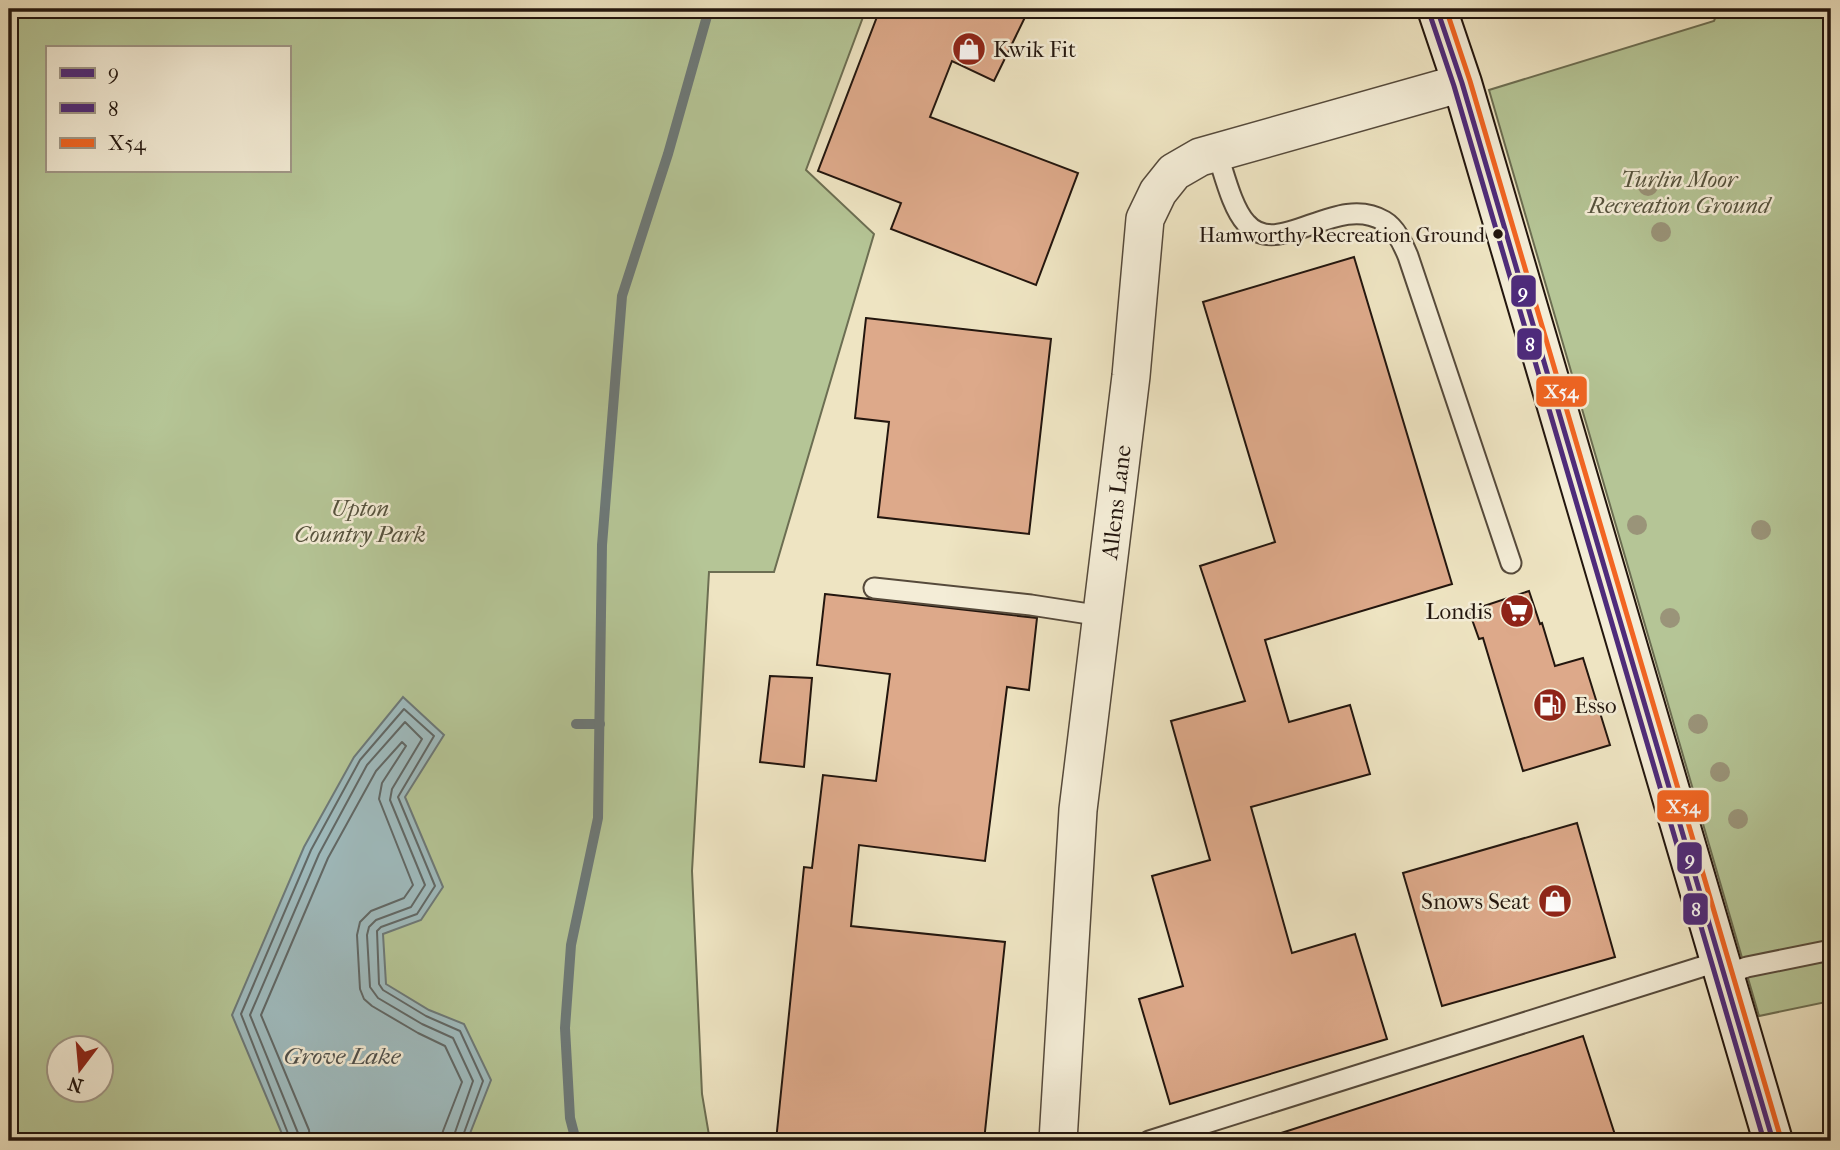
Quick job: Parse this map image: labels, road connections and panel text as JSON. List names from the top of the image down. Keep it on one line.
{"streets":{"street":["Allens Lane"]},"water":["Grove Lake"],"parks":["Turlin Moor Recreation Ground","Upton Country Park"],"places":{"shop":["Kwik Fit","Snows Seat"],"other":["Hamworthy Recreation Ground"],"supermarket":["Londis"],"fuel station":["Esso"]},"lines":["transit line 9","transit line X54","transit line 8"],"legend":["9","8","X54"],"north":"bottom"}
